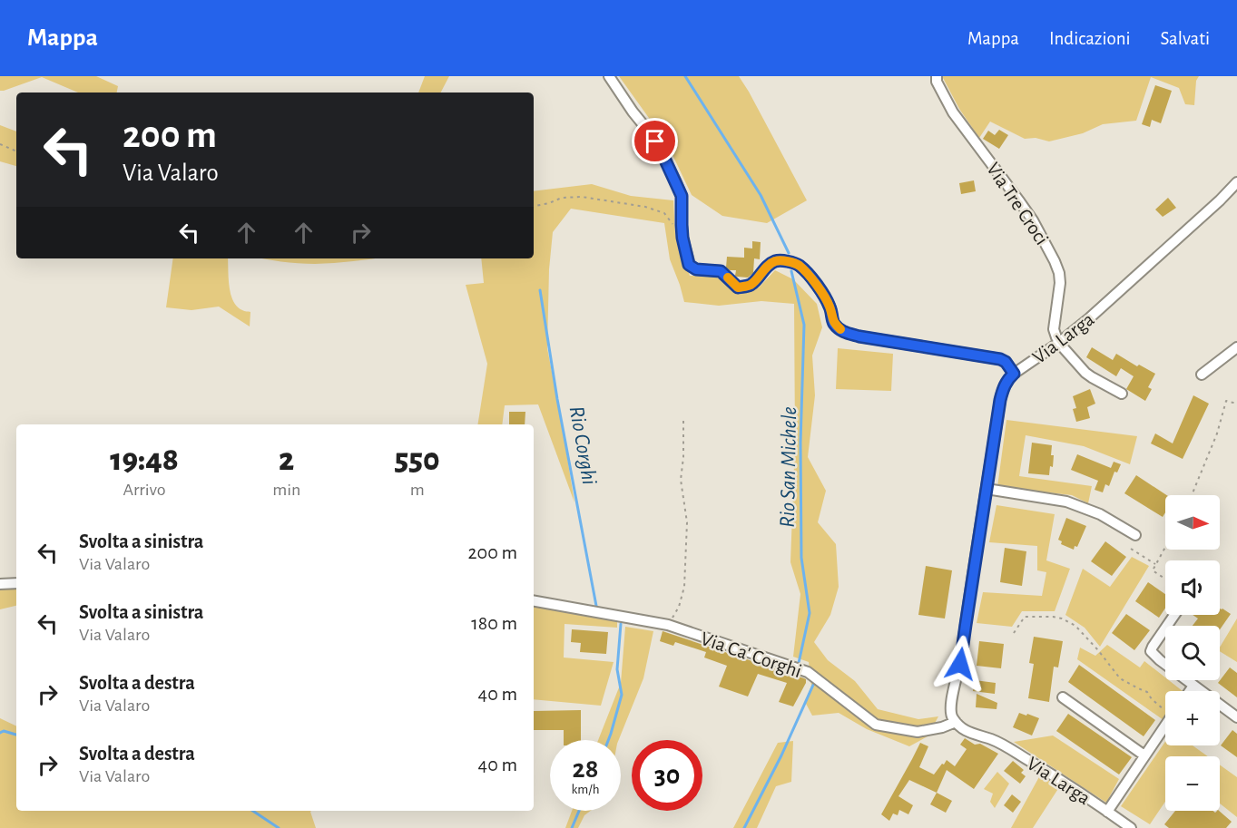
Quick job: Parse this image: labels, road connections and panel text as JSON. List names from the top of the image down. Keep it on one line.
{"streets":{"street":["Via Tre Croci","Via Larga","Via Ca' Corghi"]},"crossings":[["Via Tre Croci","Via Larga"],["Via Larga","Via Ca' Corghi"]],"water":["Rio Corghi","Rio San Michele"],"north":"right","page":{"header":"Mappa","nav":["Mappa","Indicazioni","Salvati"],"turn":["200 m","Via Valaro"],"eta":["19:48","Arrivo","2","min","550","m"],"map_buttons":["+","−"],"list":[{"name":"Svolta a sinistra","note":"Via Valaro","value":"200 m"},{"name":"Svolta a sinistra","note":"Via Valaro","value":"180 m"},{"name":"Svolta a destra","note":"Via Valaro","value":"40 m"},{"name":"Svolta a destra","note":"Via Valaro","value":"40 m"}],"speed":"28 km/h","limit":"30"}}
